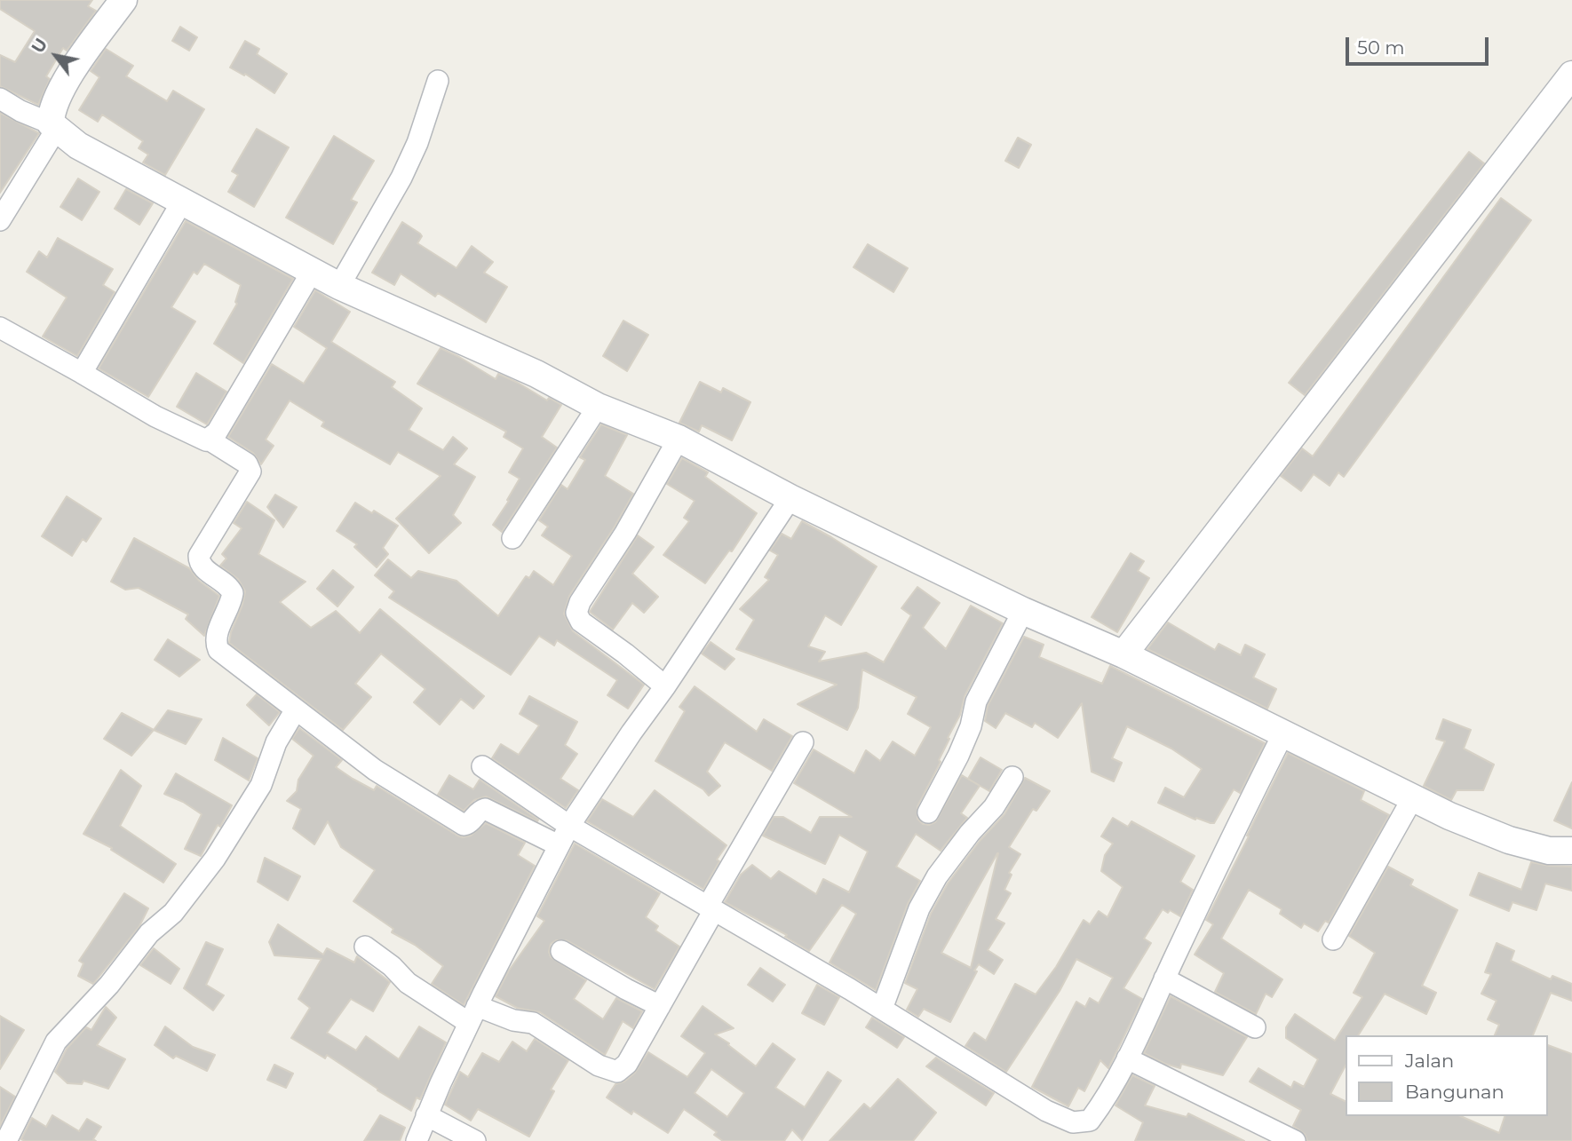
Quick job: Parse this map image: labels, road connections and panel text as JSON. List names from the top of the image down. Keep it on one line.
{"legend":["Jalan","Bangunan"],"scale_bar":"50 m","north":"top left"}
